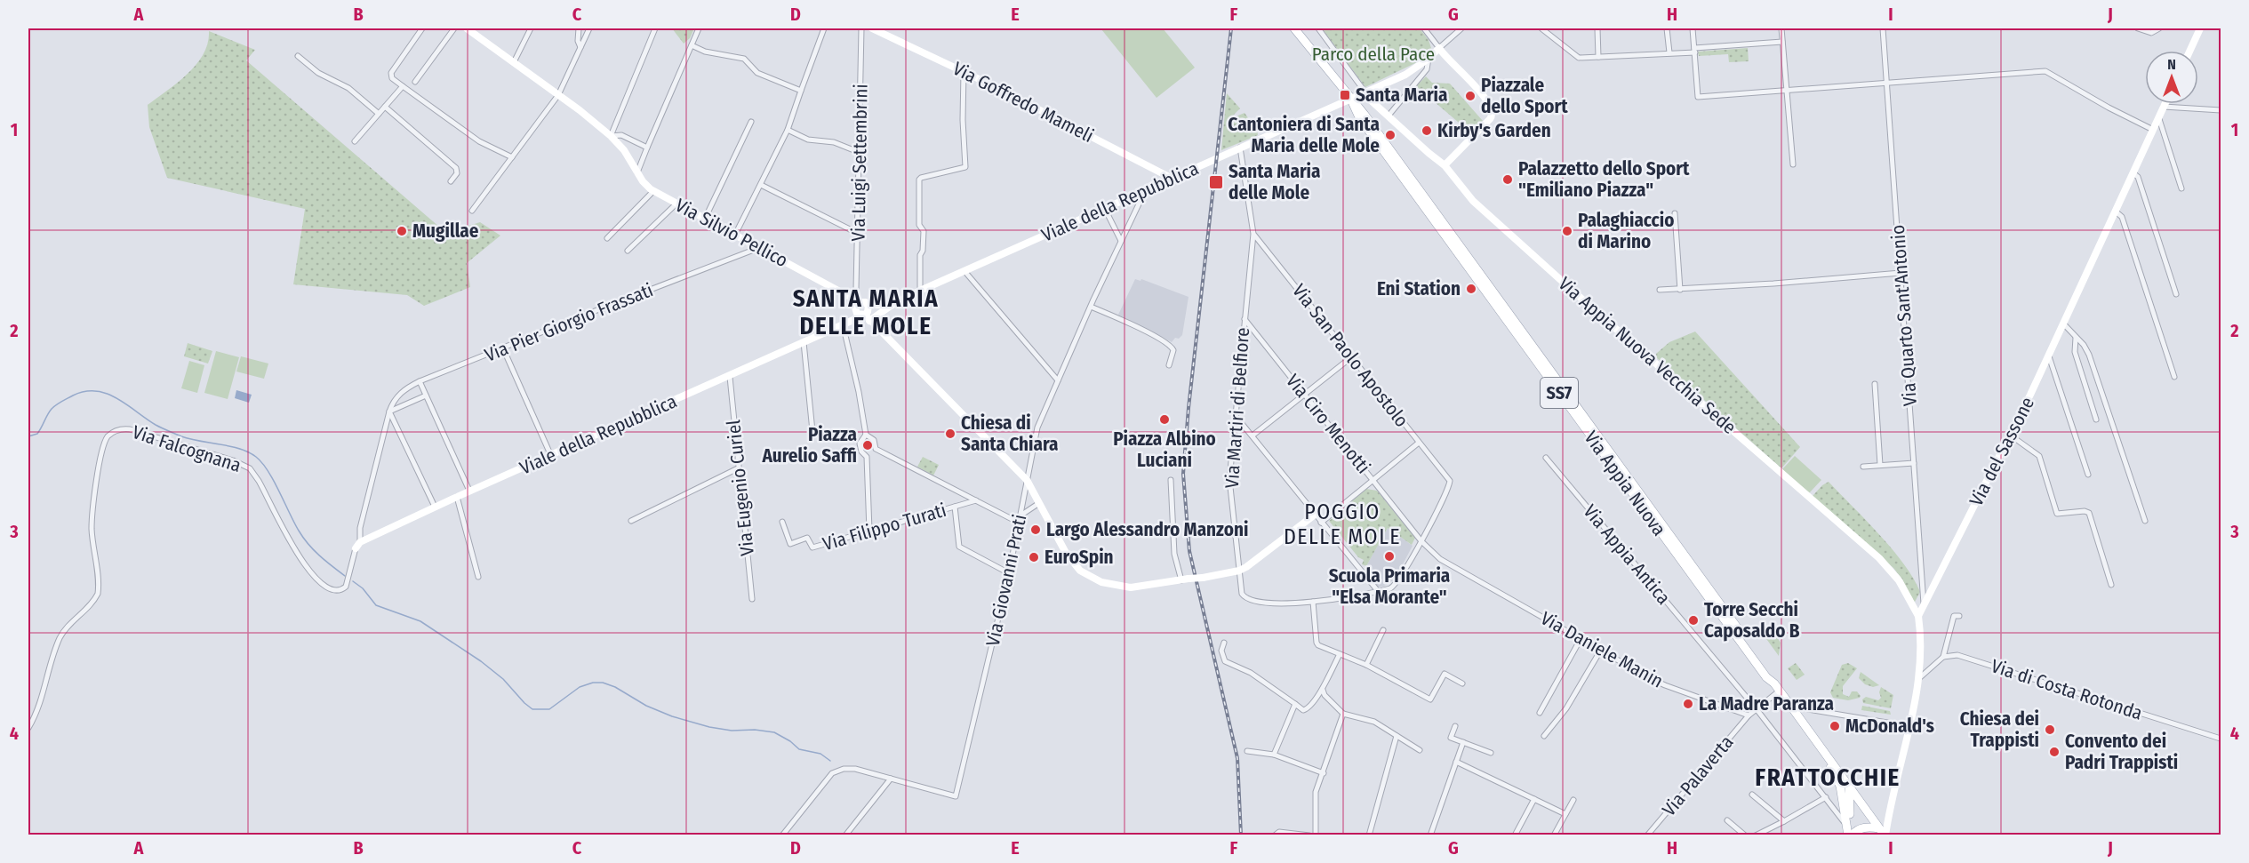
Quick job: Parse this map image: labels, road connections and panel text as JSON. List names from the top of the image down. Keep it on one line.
{"streets":{"main road":["SS7","Via Appia Nuova"],"street":["Via Goffredo Mameli","Via Luigi Settembrini","Viale della Repubblica","Via Silvio Pellico","Via Quarto Sant'Antonio","Via Pier Giorgio Frassati","Via San Paolo Apostolo","Via Appia Nuova Vecchia Sede","Via Martiri di Belfiore","Via Ciro Menotti","Via Falcognana","Via del Sassone","Via Eugenio Curiel","Via Filippo Turati","Via Appia Antica","Via Giovanni Prati","Via Daniele Manin","Via di Costa Rotonda","Via Palaverta"]},"crossings":[["Via Goffredo Mameli","Viale della Repubblica"],["Via Luigi Settembrini","Via Silvio Pellico"],["Viale della Repubblica","Via Pier Giorgio Frassati"],["Viale della Repubblica","Via Martiri di Belfiore"],["Viale della Repubblica","Via Falcognana"],["Viale della Repubblica","Via Appia Nuova"],["Viale della Repubblica","Via Eugenio Curiel"],["Viale della Repubblica","Via Giovanni Prati"],["Via Silvio Pellico","Via Pier Giorgio Frassati"],["Via Quarto Sant'Antonio","Via del Sassone"],["Via Pier Giorgio Frassati","Via Falcognana"],["Via San Paolo Apostolo","Via Martiri di Belfiore"],["Via Appia Nuova Vecchia Sede","Via del Sassone"],["Via Martiri di Belfiore","Via Ciro Menotti"],["Via Ciro Menotti","Via Daniele Manin"],["Via del Sassone","Via Appia Nuova"],["Via Appia Nuova","Via Palaverta"],["Via Appia Antica","Via Palaverta"],["Via Daniele Manin","Via Palaverta"]],"districts":["SANTA MARIA DELLE MOLE","POGGIO DELLE MOLE","FRATTOCCHIE"],"parks":["Parco della Pace"],"places":{"transit":["Santa Maria","Santa Maria delle Mole"],"other":["Piazzale dello Sport","Kirby's Garden","Cantoniera di Santa Maria delle Mole","Palazzetto dello Sport \"Emiliano Piazza\"","Mugillae","Palaghiaccio di Marino","Eni Station","Piazza Albino Luciani","Chiesa di Santa Chiara","Piazza Aurelio Saffi","Largo Alessandro Manzoni","Scuola Primaria \"Elsa Morante\"","EuroSpin","Torre Secchi Caposaldo B","La Madre Paranza","McDonald's","Chiesa dei Trappisti","Convento dei Padri Trappisti"]},"north":"top","grid":{"columns":["A","B","C","D","E","F","G","H","I","J"],"rows":["1","2","3","4"]}}
